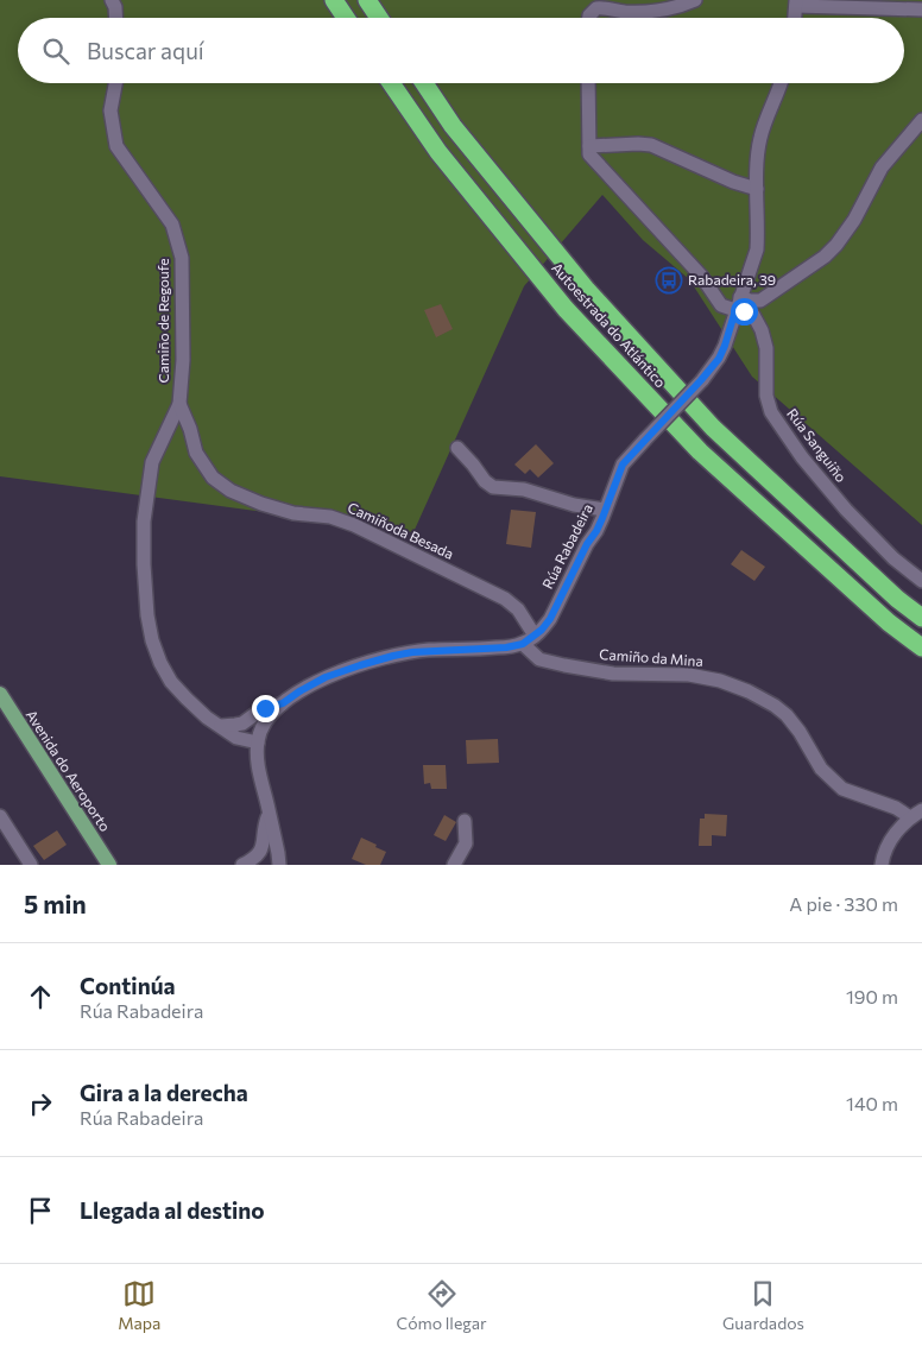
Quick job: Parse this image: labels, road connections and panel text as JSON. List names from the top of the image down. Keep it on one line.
{"streets":{"highway":["Autoestrada do Atlántico"],"main road":["Avenida do Aeroporto"],"street":["Camiño de Regoufe","Rúa Sanguiño","Camiñoda Besada","Rúa Rabadeira","Camiño da Mina"]},"crossings":[["Camiño de Regoufe","Camiñoda Besada"],["Rúa Sanguiño","Rúa Rabadeira"],["Camiñoda Besada","Rúa Rabadeira"],["Camiñoda Besada","Camiño da Mina"],["Rúa Rabadeira","Camiño da Mina"]],"places":{"bus stop":["Rabadeira, 39"]},"page":{"search":"Buscar aquí","heading":["5 min","A pie · 330 m"],"list":[["Continúa","Rúa Rabadeira","190 m"],["Gira a la derecha","Rúa Rabadeira","140 m"],"Llegada al destino"],"nav":["Mapa","Cómo llegar","Guardados"]}}
